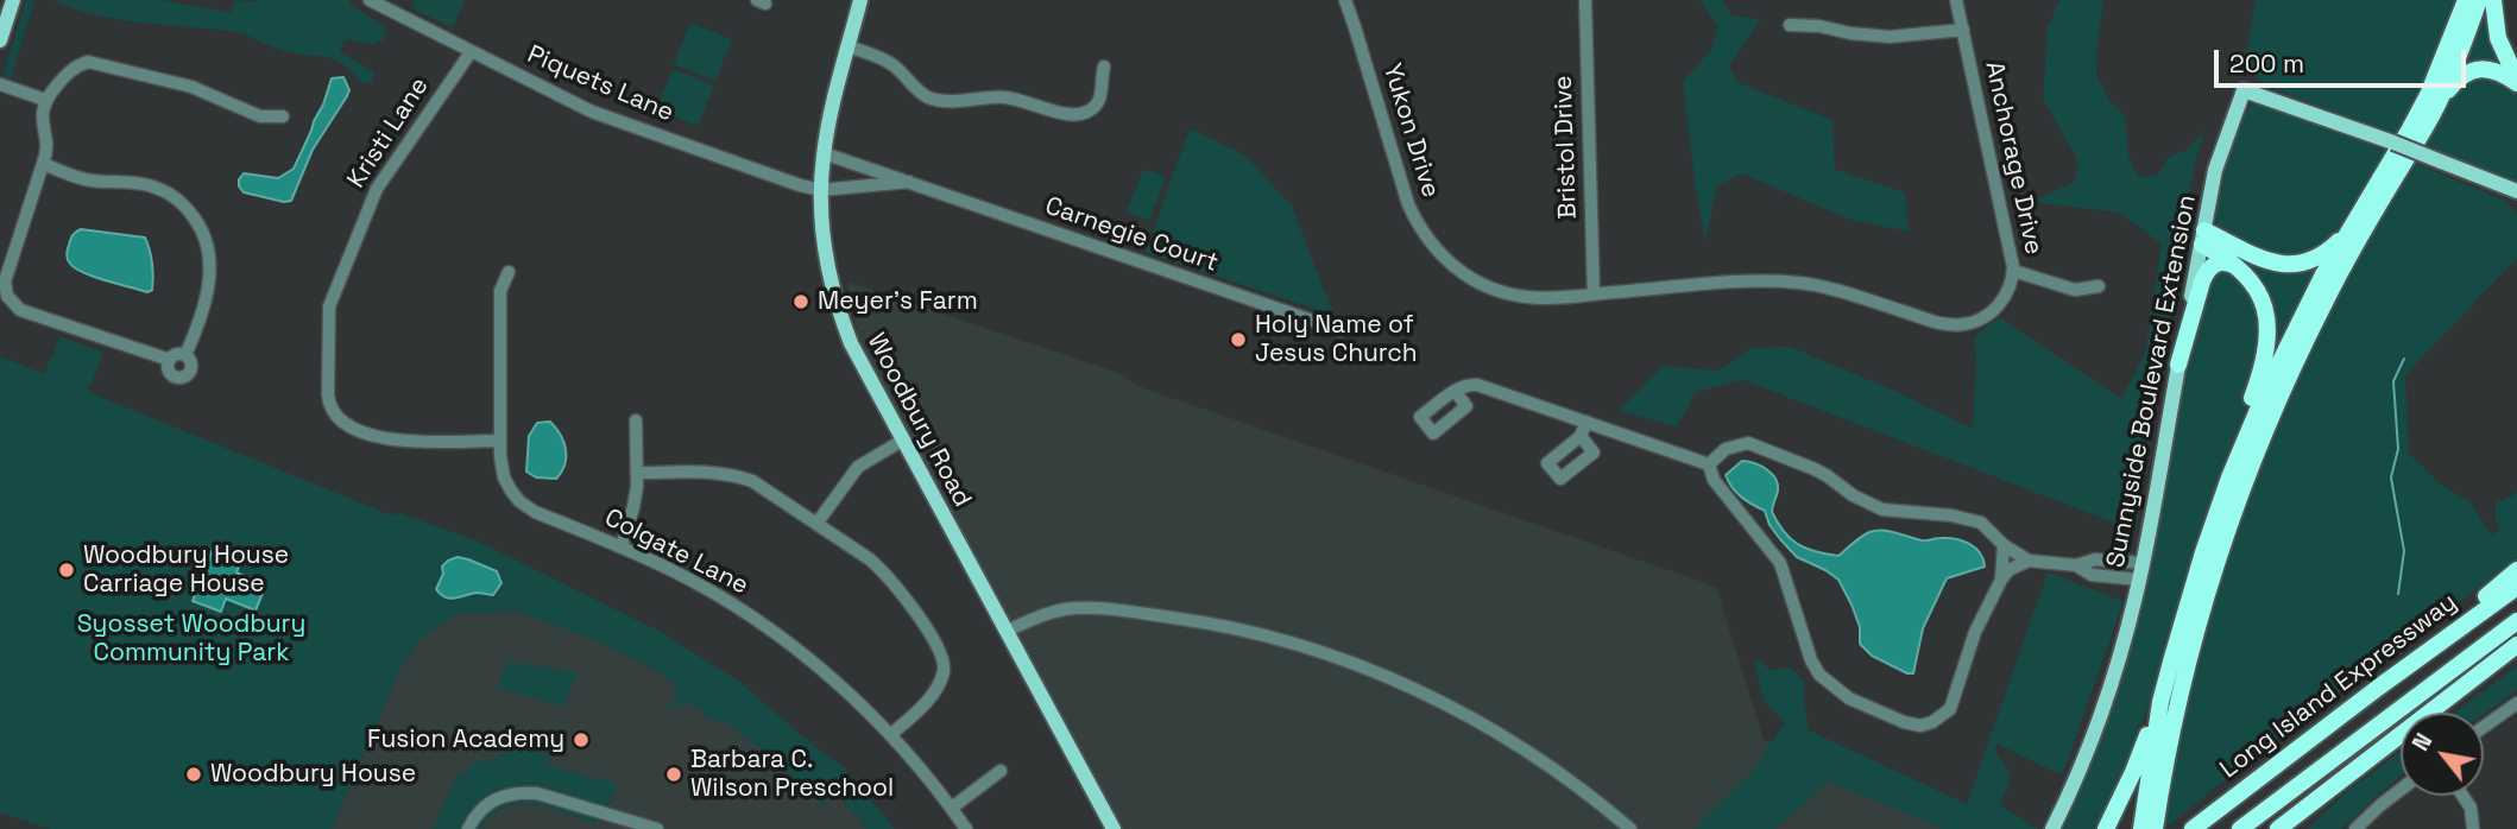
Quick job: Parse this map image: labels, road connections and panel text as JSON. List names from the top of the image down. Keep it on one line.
{"streets":{"highway":["Long Island Expressway"],"main road":["Sunnyside Boulevard Extension","Woodbury Road"],"street":["Piquets Lane","Yukon Drive","Kristi Lane","Bristol Drive","Anchorage Drive","Carnegie Court","Colgate Lane"]},"crossings":[["Piquets Lane","Kristi Lane"],["Piquets Lane","Carnegie Court"],["Piquets Lane","Woodbury Road"],["Yukon Drive","Bristol Drive"],["Yukon Drive","Anchorage Drive"],["Kristi Lane","Colgate Lane"],["Bristol Drive","Anchorage Drive"],["Carnegie Court","Woodbury Road"]],"parks":["Syosset Woodbury Community Park"],"places":["Meyer's Farm","Holy Name of Jesus Church","Woodbury House Carriage House","Fusion Academy","Woodbury House","Barbara C. Wilson Preschool"],"scale_bar":"200 m","north":"top left"}
